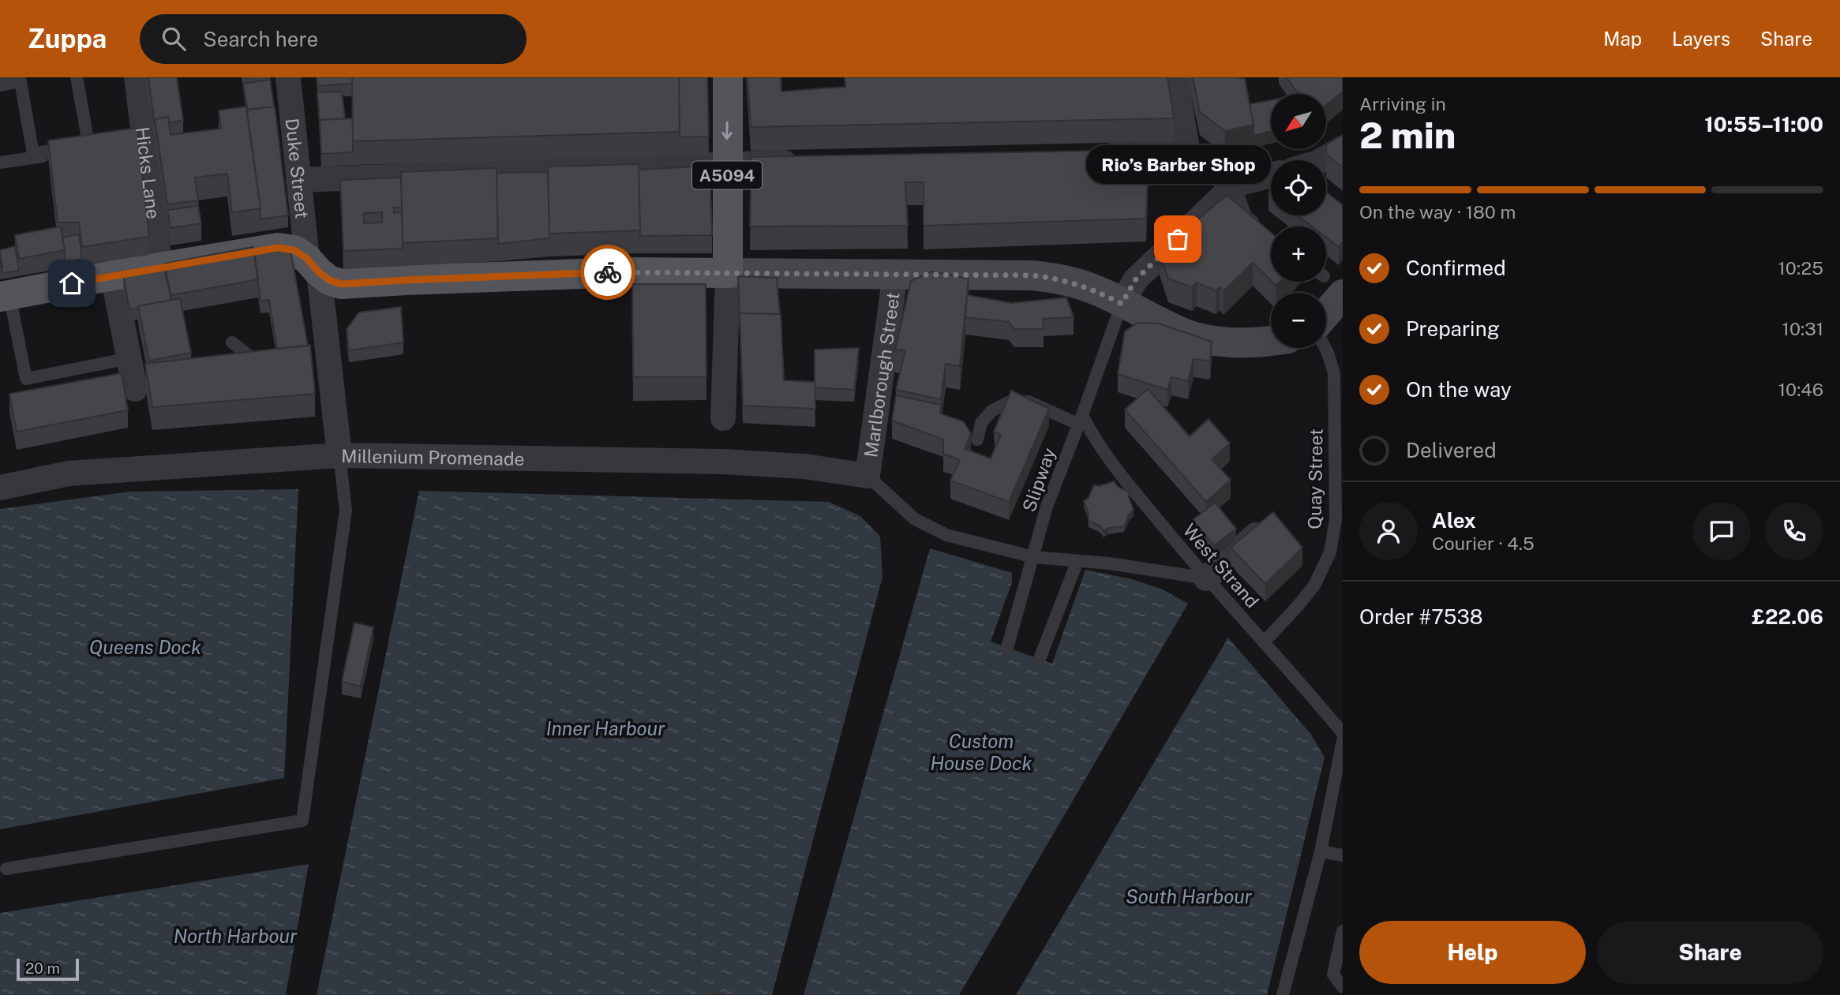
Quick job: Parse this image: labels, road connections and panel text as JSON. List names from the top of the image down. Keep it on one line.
{"streets":{"main road":["A5094"],"street":["Duke Street","Hicks Lane","Marlborough Street","Millenium Promenade"],"lane":["Quay Street","Slipway","West Strand"]},"crossings":[["Duke Street","Millenium Promenade"],["Marlborough Street","Millenium Promenade"],["Quay Street","West Strand"],["Slipway","West Strand"]],"water":["Queens Dock","Inner Harbour","Custom House Dock","South Harbour","North Harbour"],"places":["Rio’s Barber Shop"],"scale_bar":"20 m","north":"bottom left","page":{"header":"Zuppa","search":"Search here","nav":["Map","Layers","Share"],"heading":["2 min","Arriving in","10:55–11:00"],"panel":["Alex","Courier · 4.5","Order #7538","£22.06"],"map_buttons":["+","−"],"bubble":"Rio’s Barber Shop","bar":"On the way · 180 m","list":[["Confirmed","10:25"],["Preparing","10:31"],["On the way","10:46"],"Delivered"],"buttons":["Help","Share"],"scale":"20 m"}}
